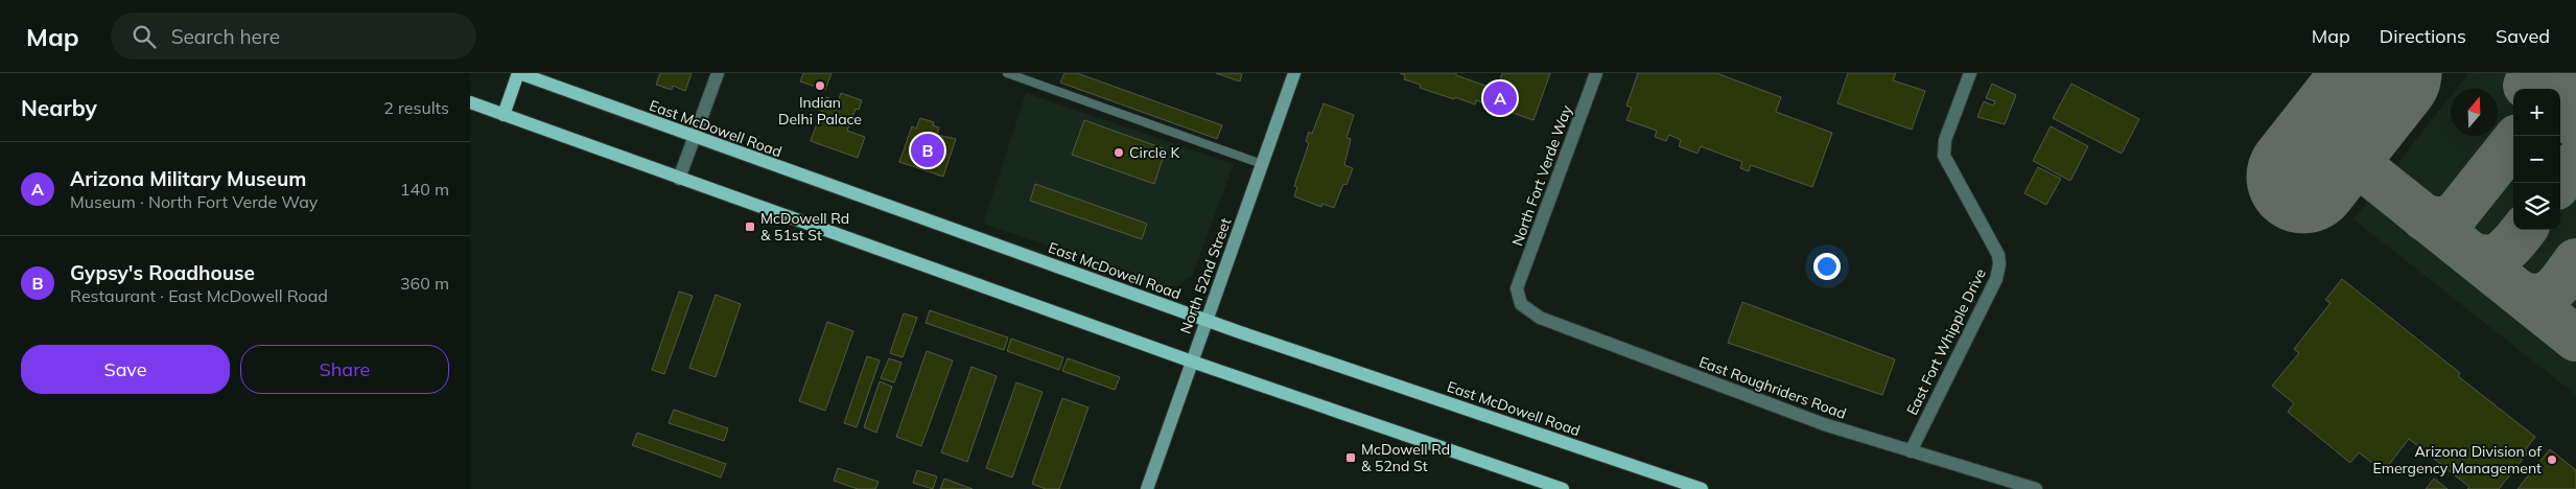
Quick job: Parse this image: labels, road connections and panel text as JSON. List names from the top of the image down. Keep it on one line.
{"streets":{"main road":["East McDowell Road","North 52nd Street"],"street":["North Fort Verde Way","East Fort Whipple Drive","East Roughriders Road"]},"crossings":[["East McDowell Road","North 52nd Street"],["North Fort Verde Way","East Roughriders Road"],["East Fort Whipple Drive","East Roughriders Road"]],"places":{"other":["Indian Delhi Palace","Circle K","Arizona Division of Emergency Management"],"transit":["McDowell Rd & 51st St","McDowell Rd & 52nd St"]},"north":"top","page":{"header":"Map","search":"Search here","nav":["Map","Directions","Saved"],"heading":["Nearby","2 results"],"pins":["A","B"],"map_buttons":["+","−"],"list":[{"mark":"A","name":"Arizona Military Museum","note":"Museum · North Fort Verde Way","value":"140 m"},{"mark":"B","name":"Gypsy's Roadhouse","note":"Restaurant · East McDowell Road","value":"360 m"}],"buttons":["Save","Share"]}}
